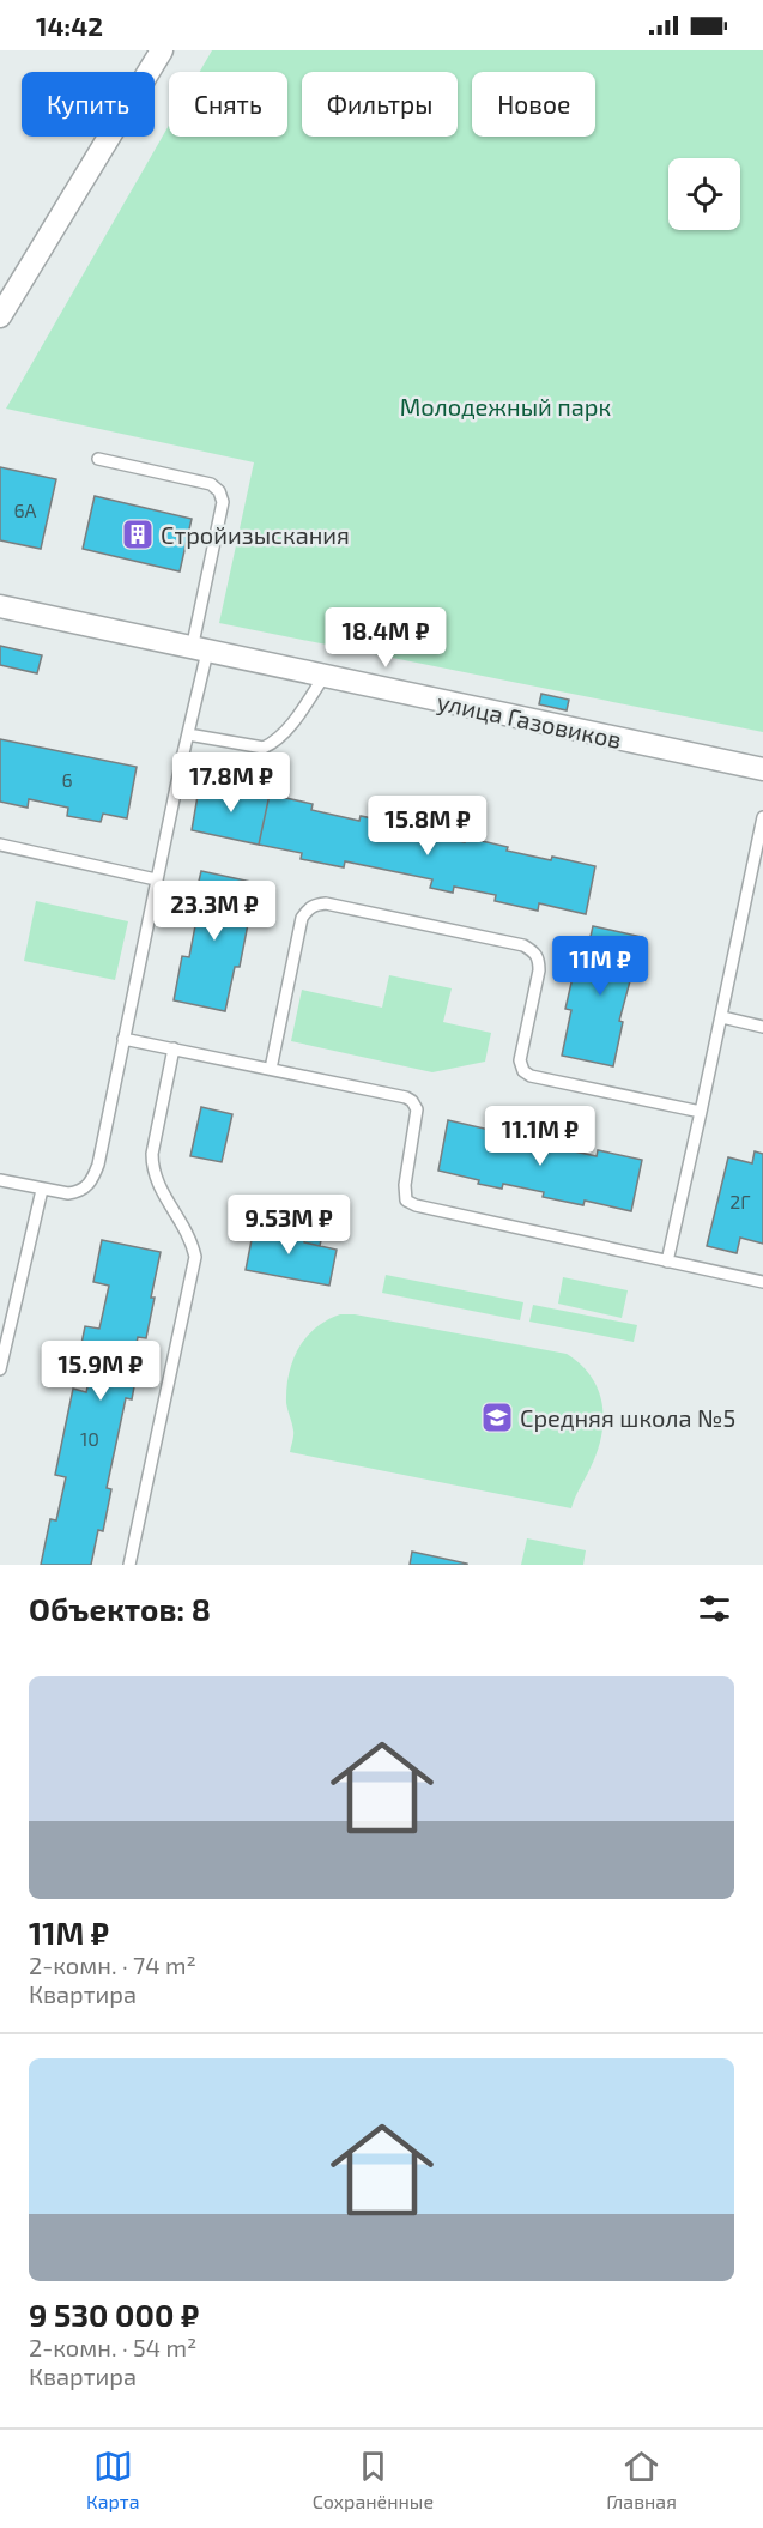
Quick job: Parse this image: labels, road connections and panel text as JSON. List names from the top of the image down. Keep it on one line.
{"streets":{"street":["улица Газовиков"]},"parks":["Молодежный парк"],"places":{"building":["Стройизыскания"],"school or university":["Средняя школа №5"]},"house_numbers":["6А","6","2Г","10"],"page":{"status":"14:42","chip":["Купить","Снять","Фильтры","Новое"],"price":["18.4M ₽","17.8M ₽","15.8M ₽","23.3M ₽","11M ₽","11.1M ₽","9.53M ₽","15.9M ₽"],"heading":"Объектов: 8","list":[{"name":"11M ₽","note":"2-комн. · 74 m² · Квартира"},{"name":"9 530 000 ₽","note":"2-комн. · 54 m² · Квартира"}],"tabs":["Карта","Сохранённые","Главная"]}}
